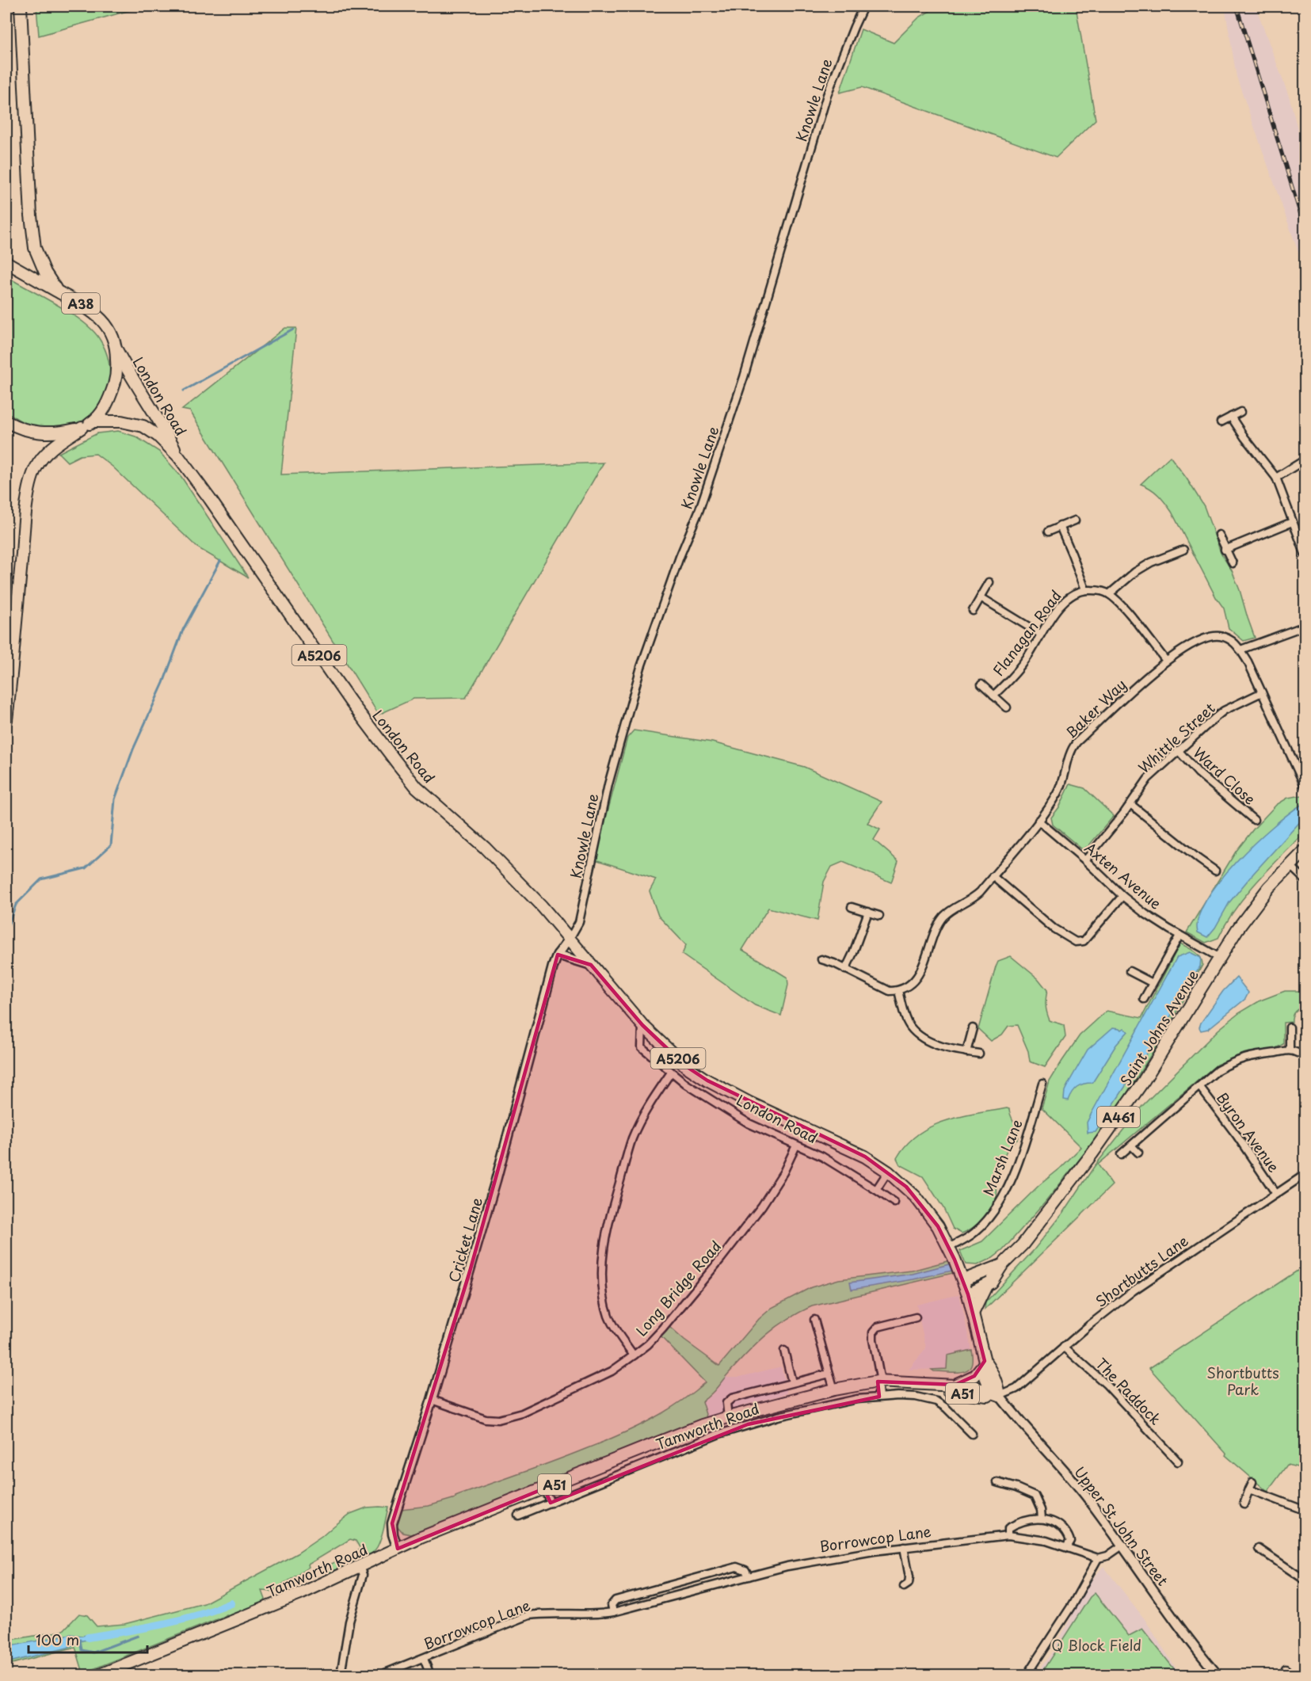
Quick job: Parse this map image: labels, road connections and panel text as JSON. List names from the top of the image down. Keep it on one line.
{"streets":{"main road":["A38","London Road","A5206","Saint Johns Avenue","A461","A51","Tamworth Road"],"street":["Knowle Lane","Flanagan Road","Baker Way","Whittle Street","Ward Close","Axten Avenue","Byron Avenue","Marsh Lane","Cricket Lane","Shortbutts Lane","Long Bridge Road","The Paddock","Upper St John Street","Borrowcop Lane"]},"crossings":[["Knowle Lane","London Road"],["Knowle Lane","Cricket Lane"],["A38","London Road"],["London Road","Saint Johns Avenue"],["London Road","Marsh Lane"],["London Road","Cricket Lane"],["London Road","Shortbutts Lane"],["London Road","Long Bridge Road"],["London Road","Tamworth Road"],["London Road","Upper St John Street"],["Baker Way","Whittle Street"],["Baker Way","Axten Avenue"],["Whittle Street","Ward Close"],["Whittle Street","Axten Avenue"],["Axten Avenue","Saint Johns Avenue"],["Byron Avenue","Shortbutts Lane"],["Cricket Lane","Long Bridge Road"],["Cricket Lane","Tamworth Road"],["Shortbutts Lane","The Paddock"],["Shortbutts Lane","Tamworth Road"],["Shortbutts Lane","Upper St John Street"],["Tamworth Road","Upper St John Street"]],"parks":["Shortbutts Park","Q Block Field"],"scale_bar":"100 m"}
